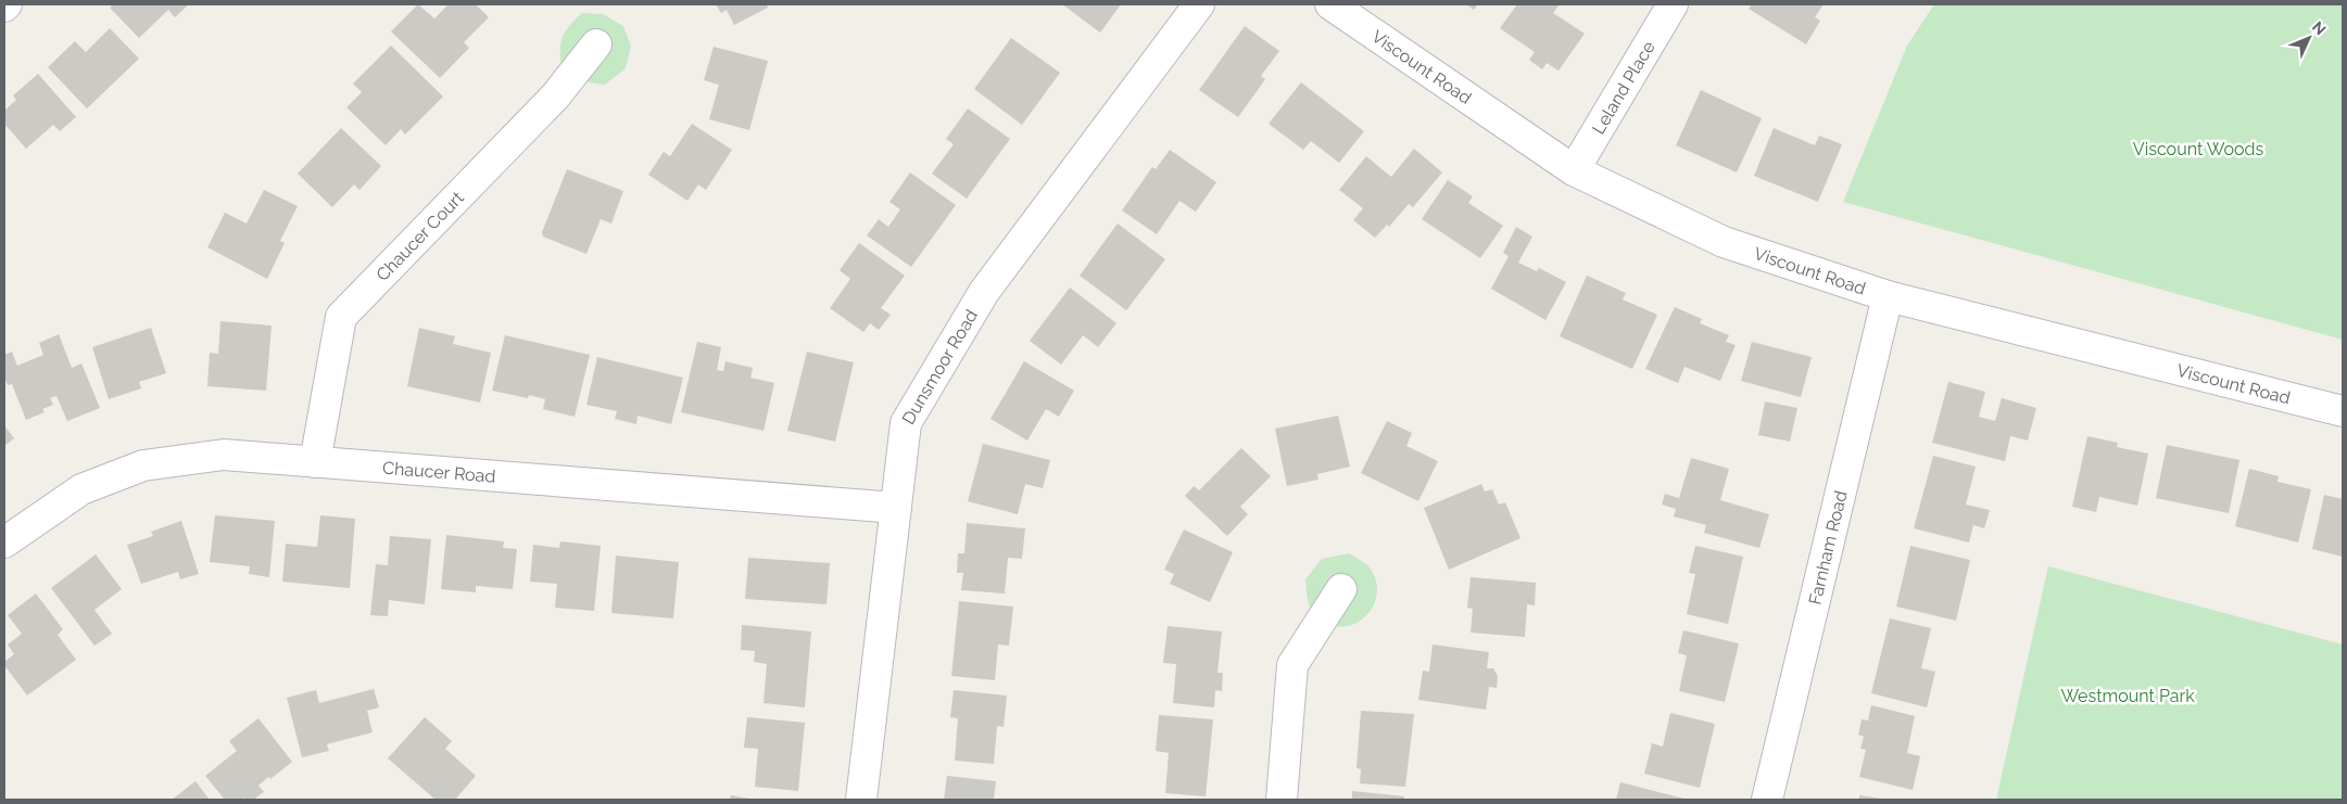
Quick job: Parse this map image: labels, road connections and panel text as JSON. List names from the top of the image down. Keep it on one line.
{"streets":{"street":["Viscount Road","Leland Place","Chaucer Court","Dunsmoor Road","Chaucer Road","Farnham Road"]},"crossings":[["Viscount Road","Leland Place"],["Viscount Road","Farnham Road"],["Chaucer Court","Chaucer Road"],["Dunsmoor Road","Chaucer Road"]],"parks":["Viscount Woods","Westmount Park"],"north":"top right"}
